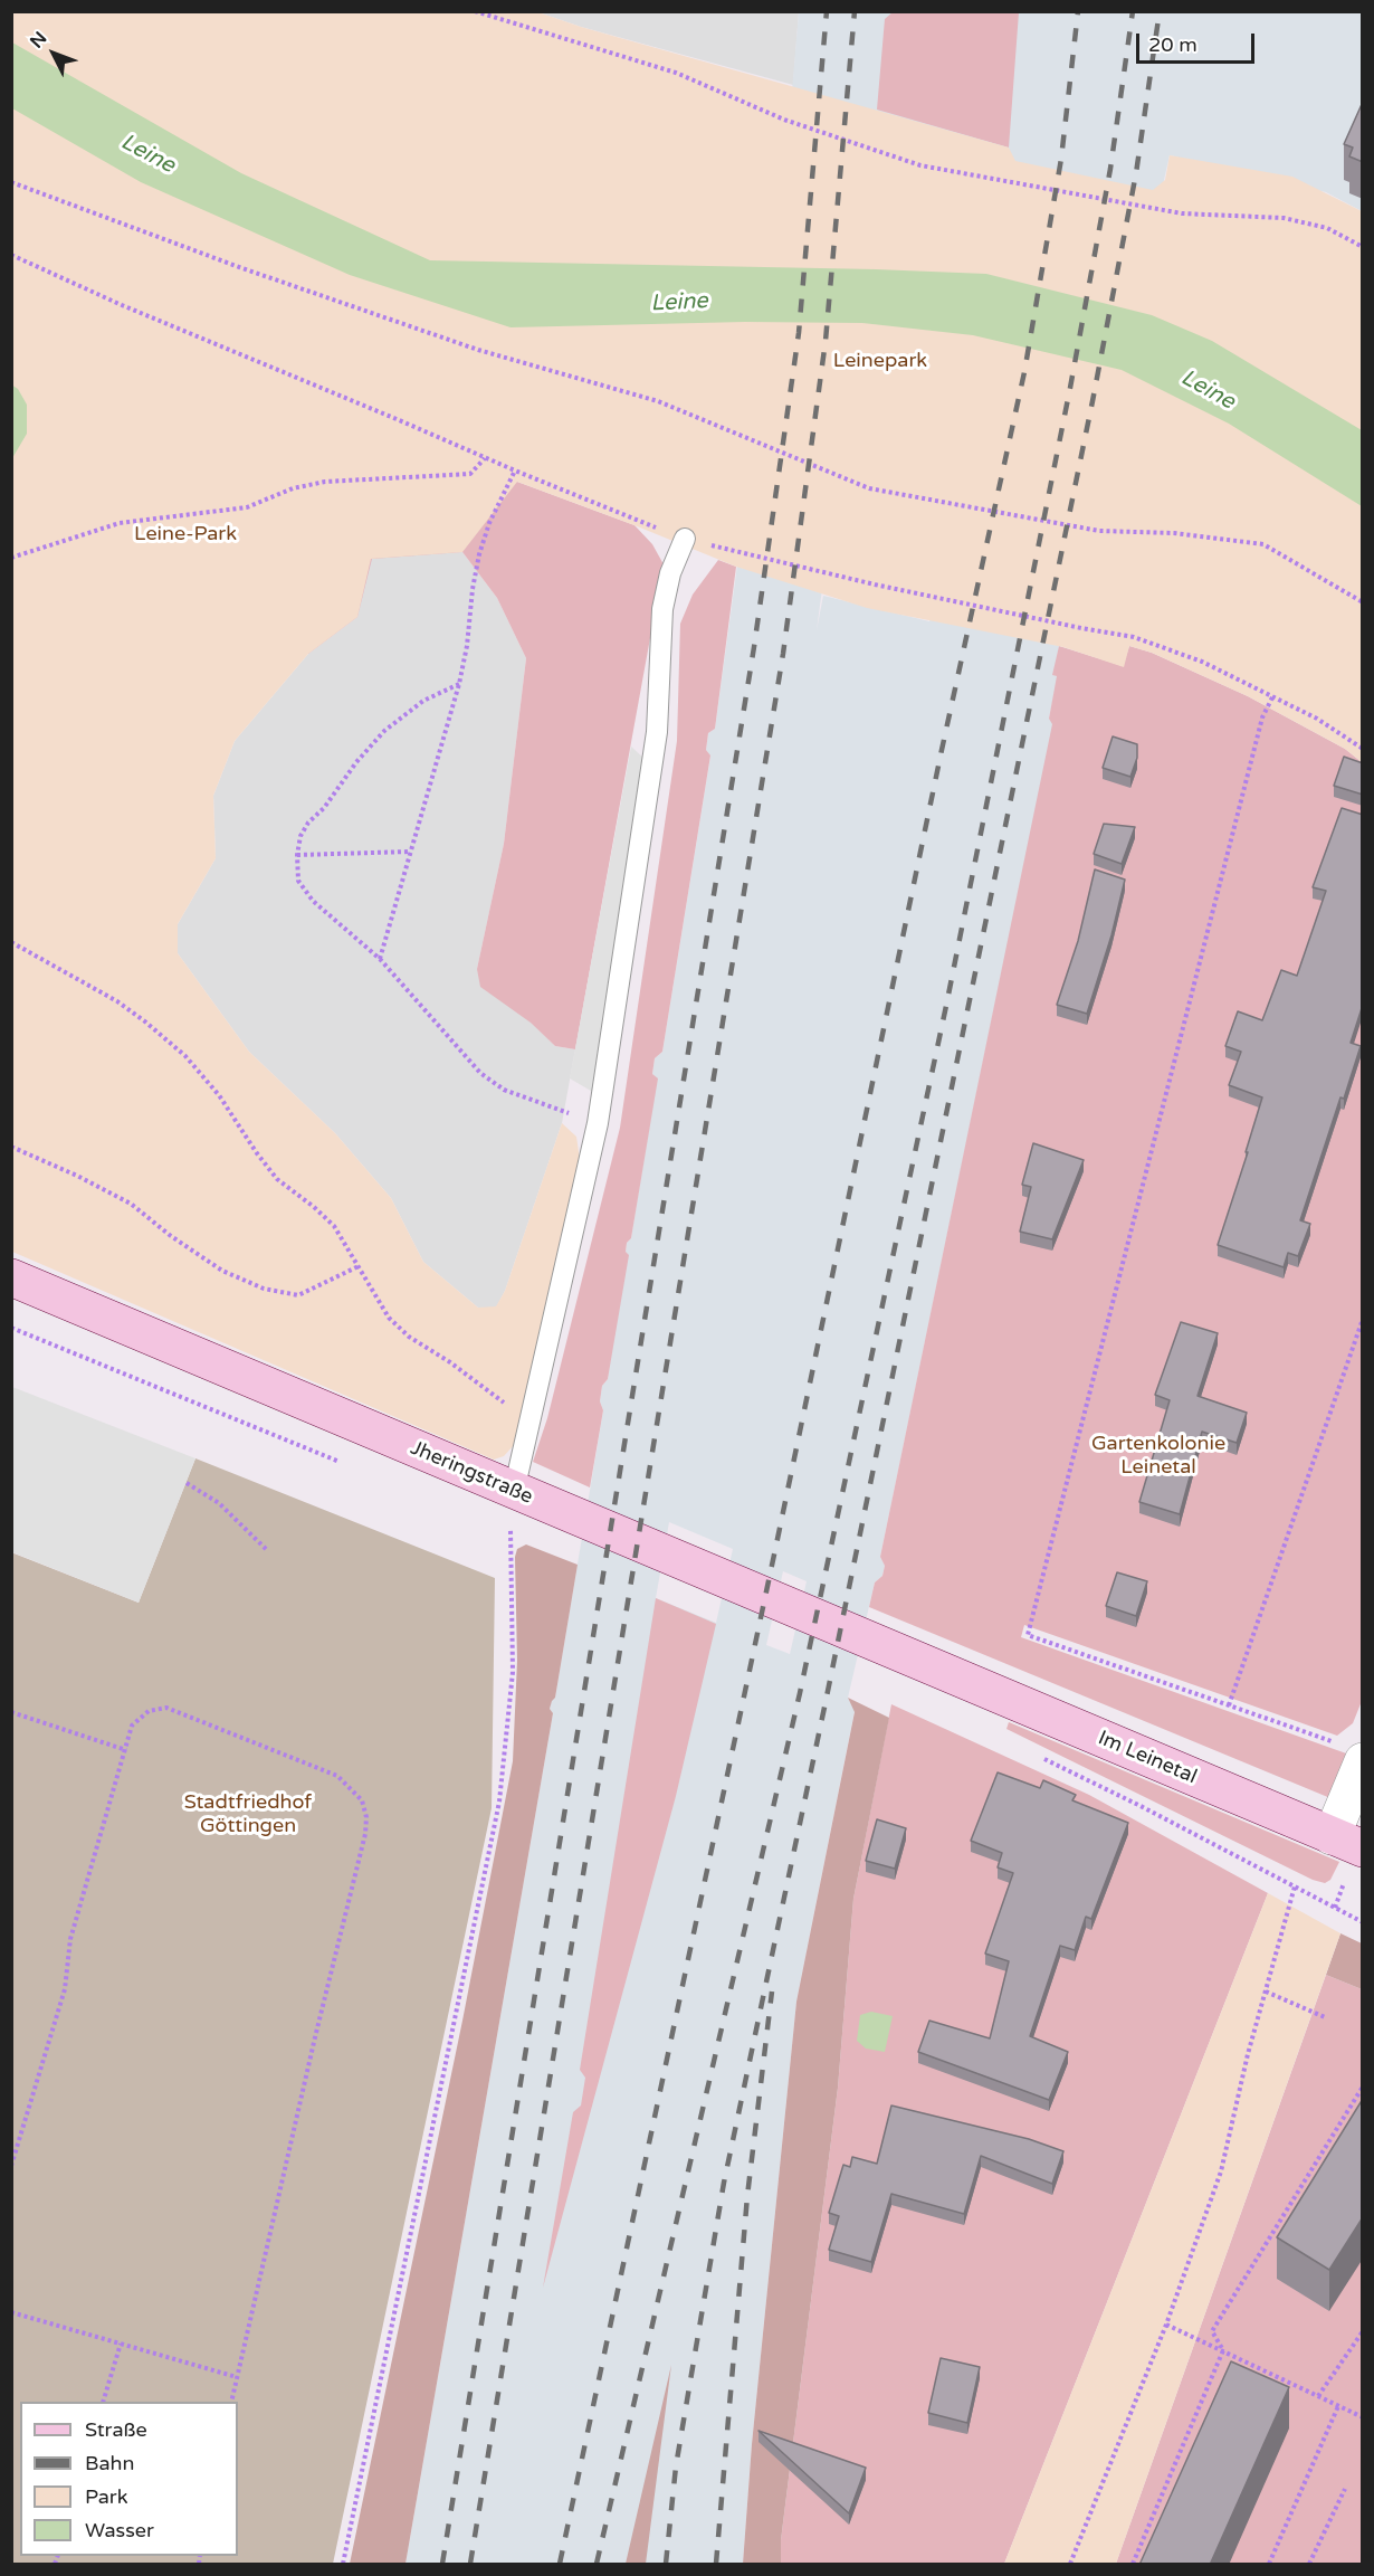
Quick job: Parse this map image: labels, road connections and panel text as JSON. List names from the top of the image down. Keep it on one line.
{"streets":{"main road":["Jheringstraße","Im Leinetal"]},"crossings":[["Jheringstraße","Im Leinetal"]],"water":["Leine"],"parks":["Leinepark","Leine-Park","Gartenkolonie Leinetal","Stadtfriedhof Göttingen"],"legend":["Straße","Bahn","Park","Wasser"],"scale_bar":"20 m","north":"top left"}
